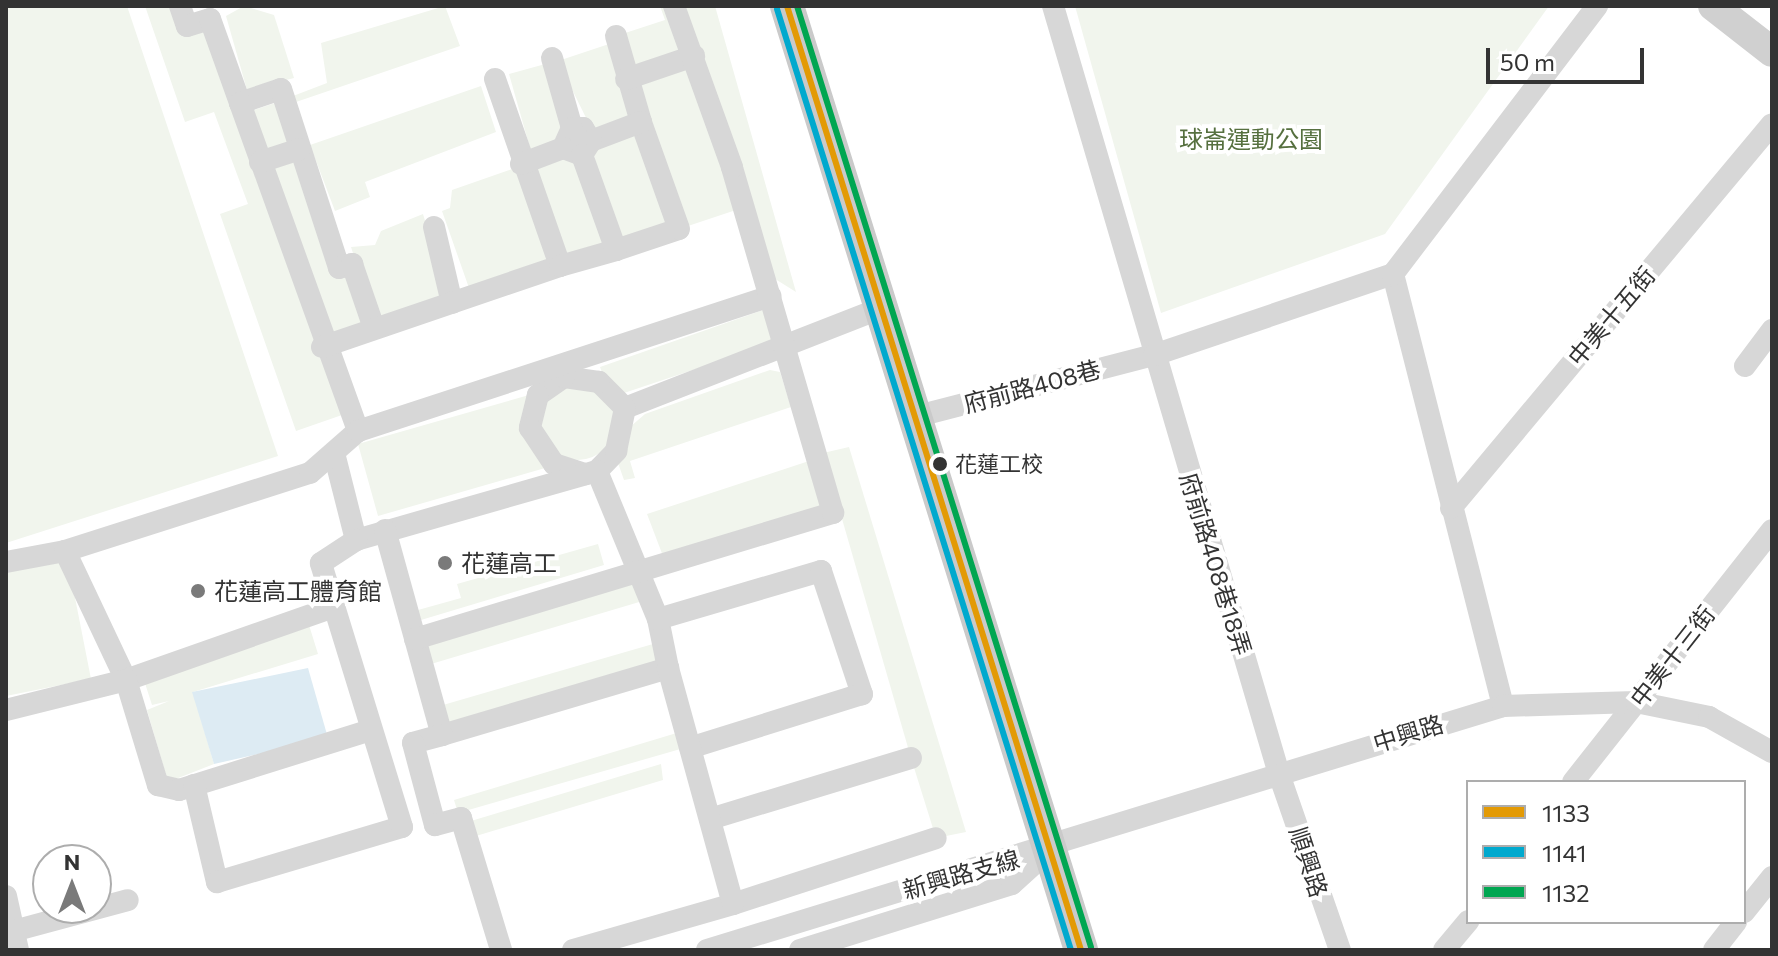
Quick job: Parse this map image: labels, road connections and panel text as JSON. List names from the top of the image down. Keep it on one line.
{"streets":{"street":["中美十五街","府前路408巷","府前路408巷18弄","中美十三街","中興路","順興路","新興路支線"]},"crossings":[["府前路408巷","府前路408巷18弄"],["府前路408巷18弄","中興路"],["府前路408巷18弄","順興路"],["中美十三街","中興路"],["中興路","順興路"],["中興路","新興路支線"]],"parks":["球崙運動公園"],"places":["花蓮工校","花蓮高工","花蓮高工體育館"],"lines":["transit line 1133","transit line 1132","transit line 1141"],"legend":["1133","1141","1132"],"scale_bar":"50 m","north":"top"}
